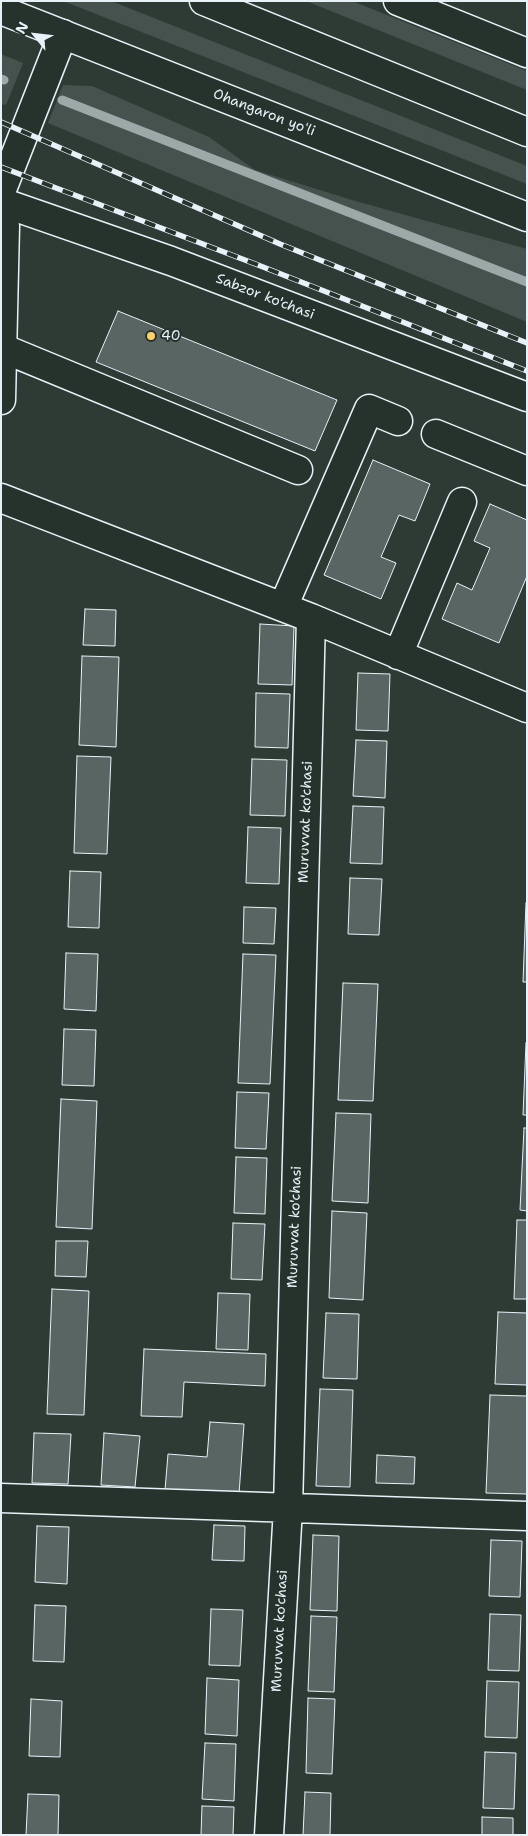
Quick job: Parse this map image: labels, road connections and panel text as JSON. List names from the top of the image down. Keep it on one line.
{"streets":{"main road":["Ohangaron yoʻli","Sabzor ko'chasi","Muruvvat ko'chasi"]},"places":["40"],"north":"top left"}
